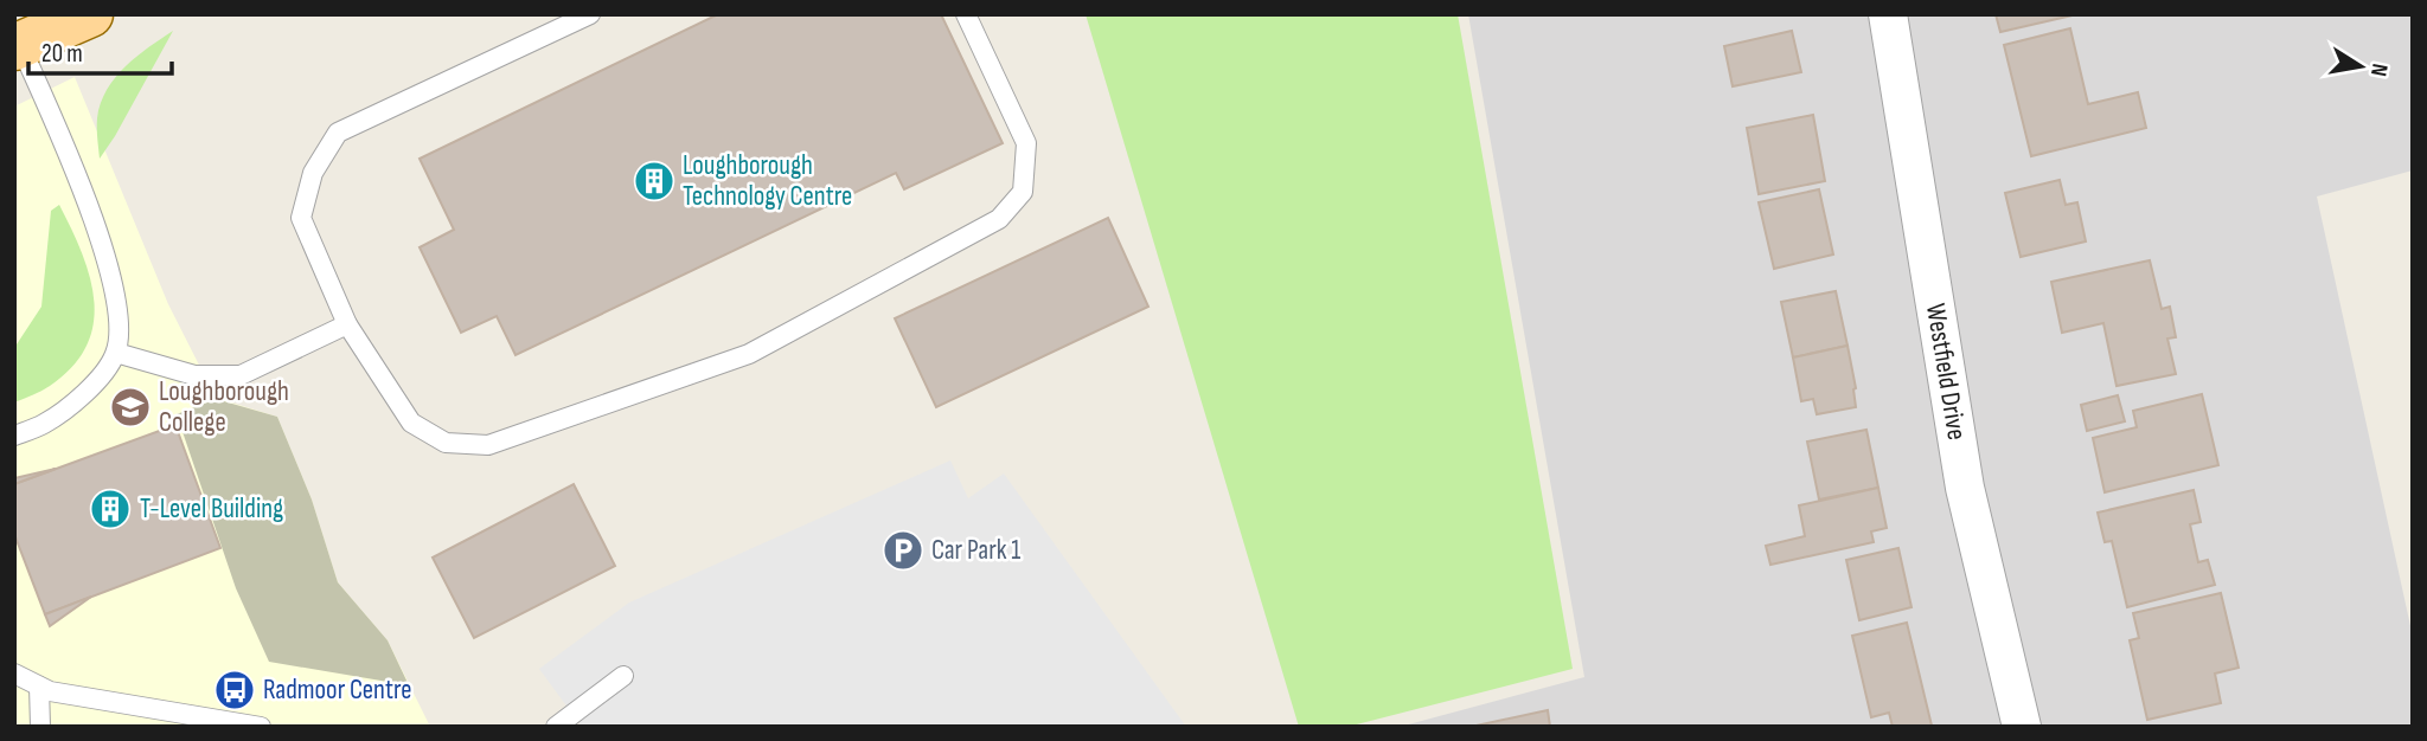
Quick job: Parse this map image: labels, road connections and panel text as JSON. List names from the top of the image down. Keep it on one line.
{"streets":{"street":["Westfield Drive"]},"places":{"building":["Loughborough Technology Centre","T-Level Building"],"school or university":["Loughborough College"],"parking":["Car Park 1"],"bus stop":["Radmoor Centre"]},"scale_bar":"20 m","north":"right"}
